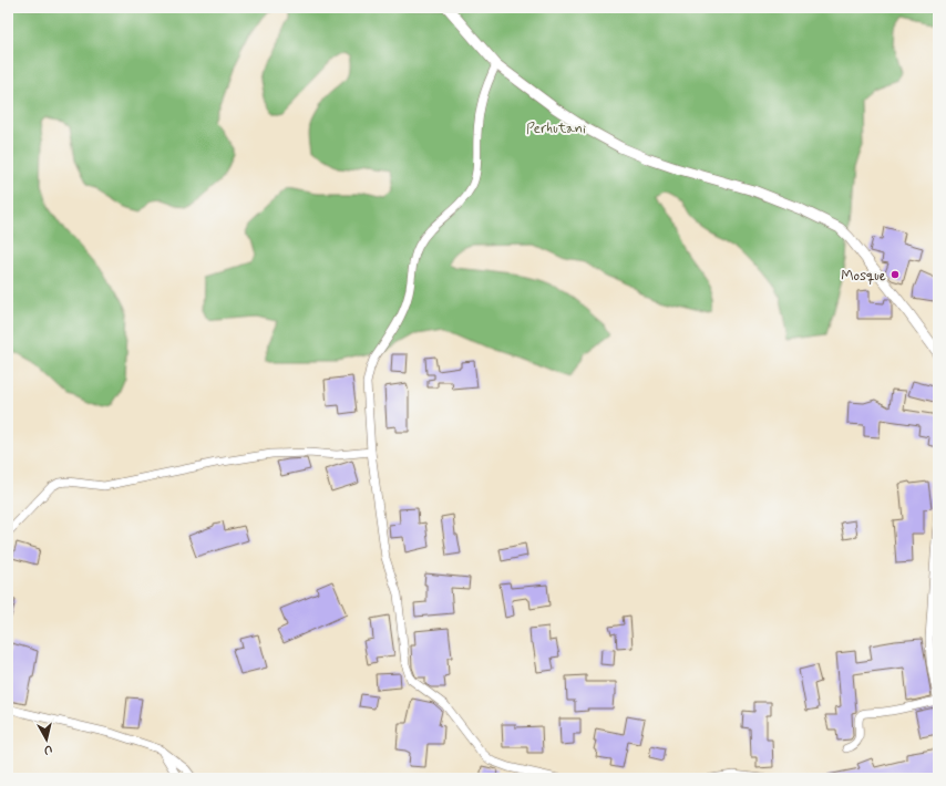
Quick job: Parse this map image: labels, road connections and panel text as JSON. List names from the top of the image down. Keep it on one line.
{"parks":["Perhutani"],"places":["Mosque"],"north":"bottom"}
